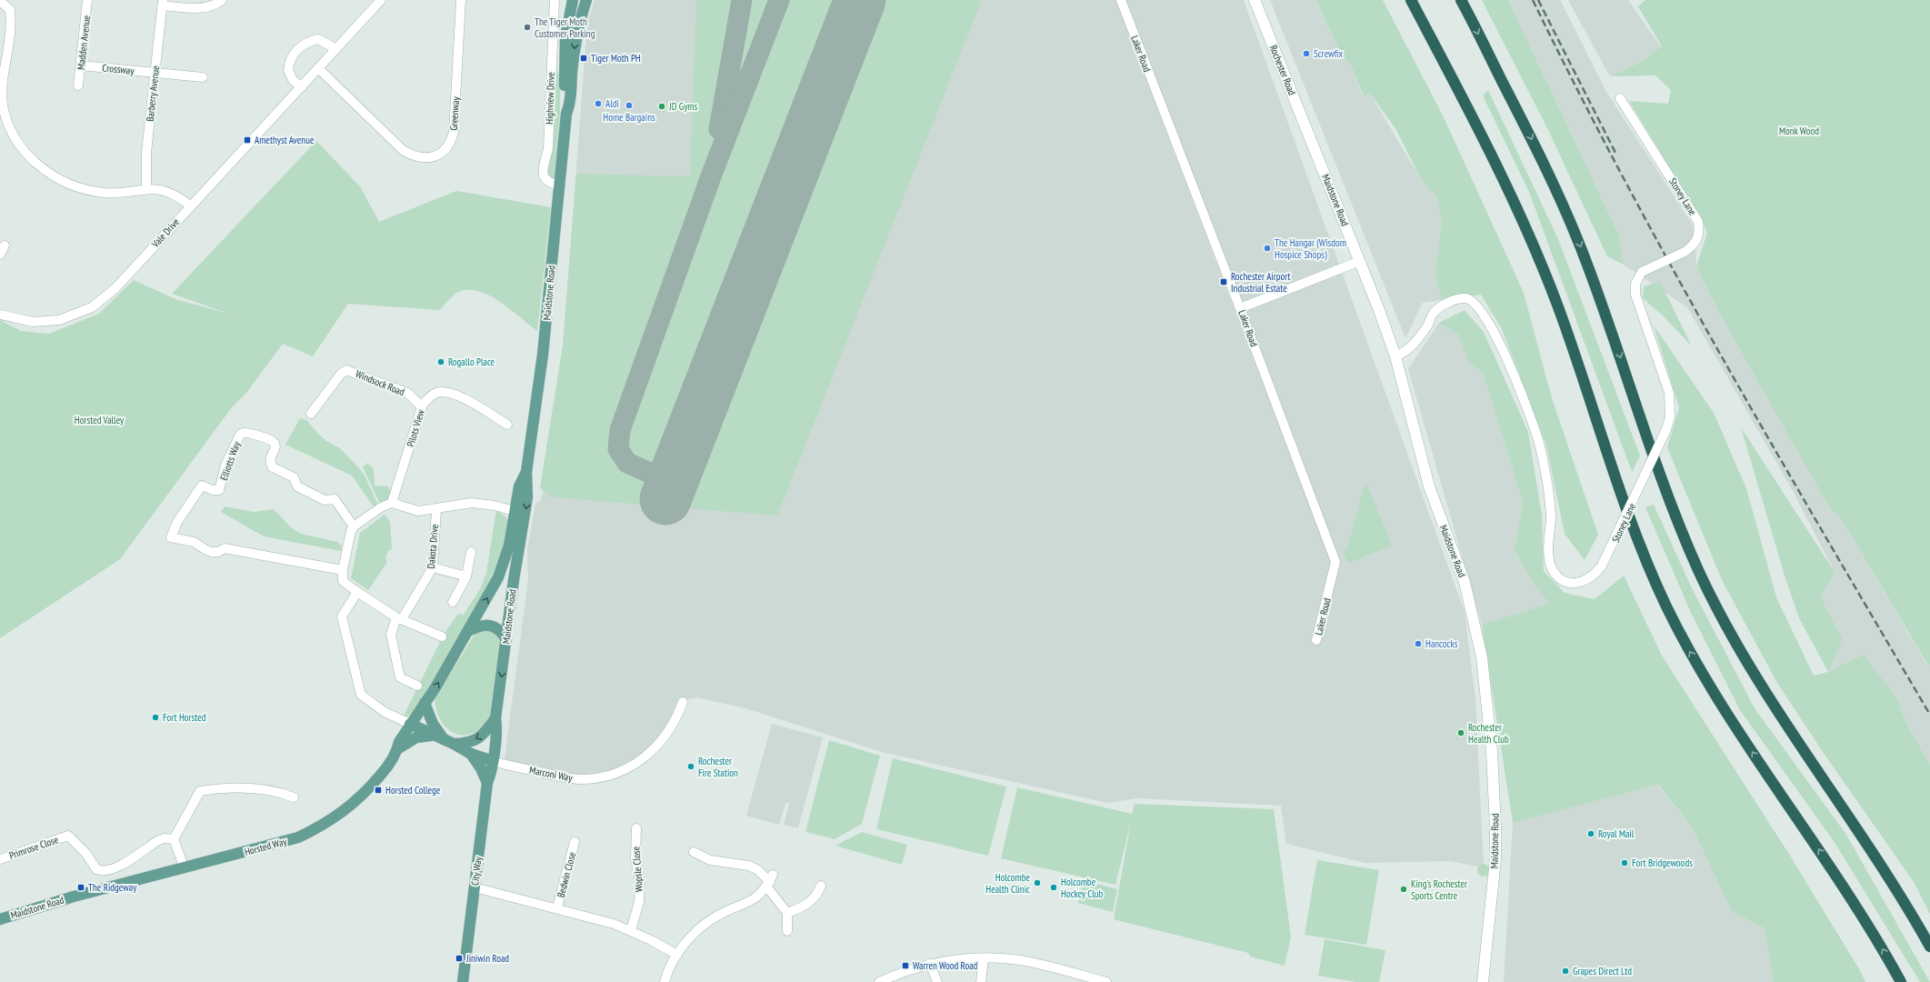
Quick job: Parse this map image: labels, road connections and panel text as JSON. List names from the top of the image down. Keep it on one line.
{"streets":{"main road":["Rochester Road","Maidstone Road","Horsted Way","City Way"],"street":["Madden Avenue","Laker Road","Crossway","Barberry Avenue","Highview Drive","Greenway","Stoney Lane","Vale Drive","Windsock Road","Pilots View","Elliotts Way","Dakota Drive","Marconi Way","Primrose Close","Wopsle Close","Bedwin Close"]},"crossings":[["Madden Avenue","Crossway"],["Crossway","Barberry Avenue"],["Rochester Road","Maidstone Road"],["Highview Drive","Maidstone Road"],["Greenway","Vale Drive"],["Stoney Lane","Maidstone Road"],["Maidstone Road","Marconi Way"],["Maidstone Road","Horsted Way"],["Maidstone Road","City Way"],["Windsock Road","Pilots View"],["Marconi Way","City Way"]],"parks":["Monk Wood","Horsted Valley"],"places":{"other":["The Tiger Moth Customer Parking","Screwfix","Aldi","Home Bargains","JD Gyms","The Hangar (Wisdom Hospice Shops)","Rogallo Place","Hancocks","Fort Horsted","Rochester Health Club","Rochester Fire Station","Royal Mail","Fort Bridgewoods","Holcombe Health Clinic","Holcombe Hockey Club","King's Rochester Sports Centre","Grapes Direct Ltd"],"transit":["Tiger Moth PH","Amethyst Avenue","Rochester Airport Industrial Estate","Horsted College","The Ridgeway","Jiniwin Road","Warren Wood Road"]}}
